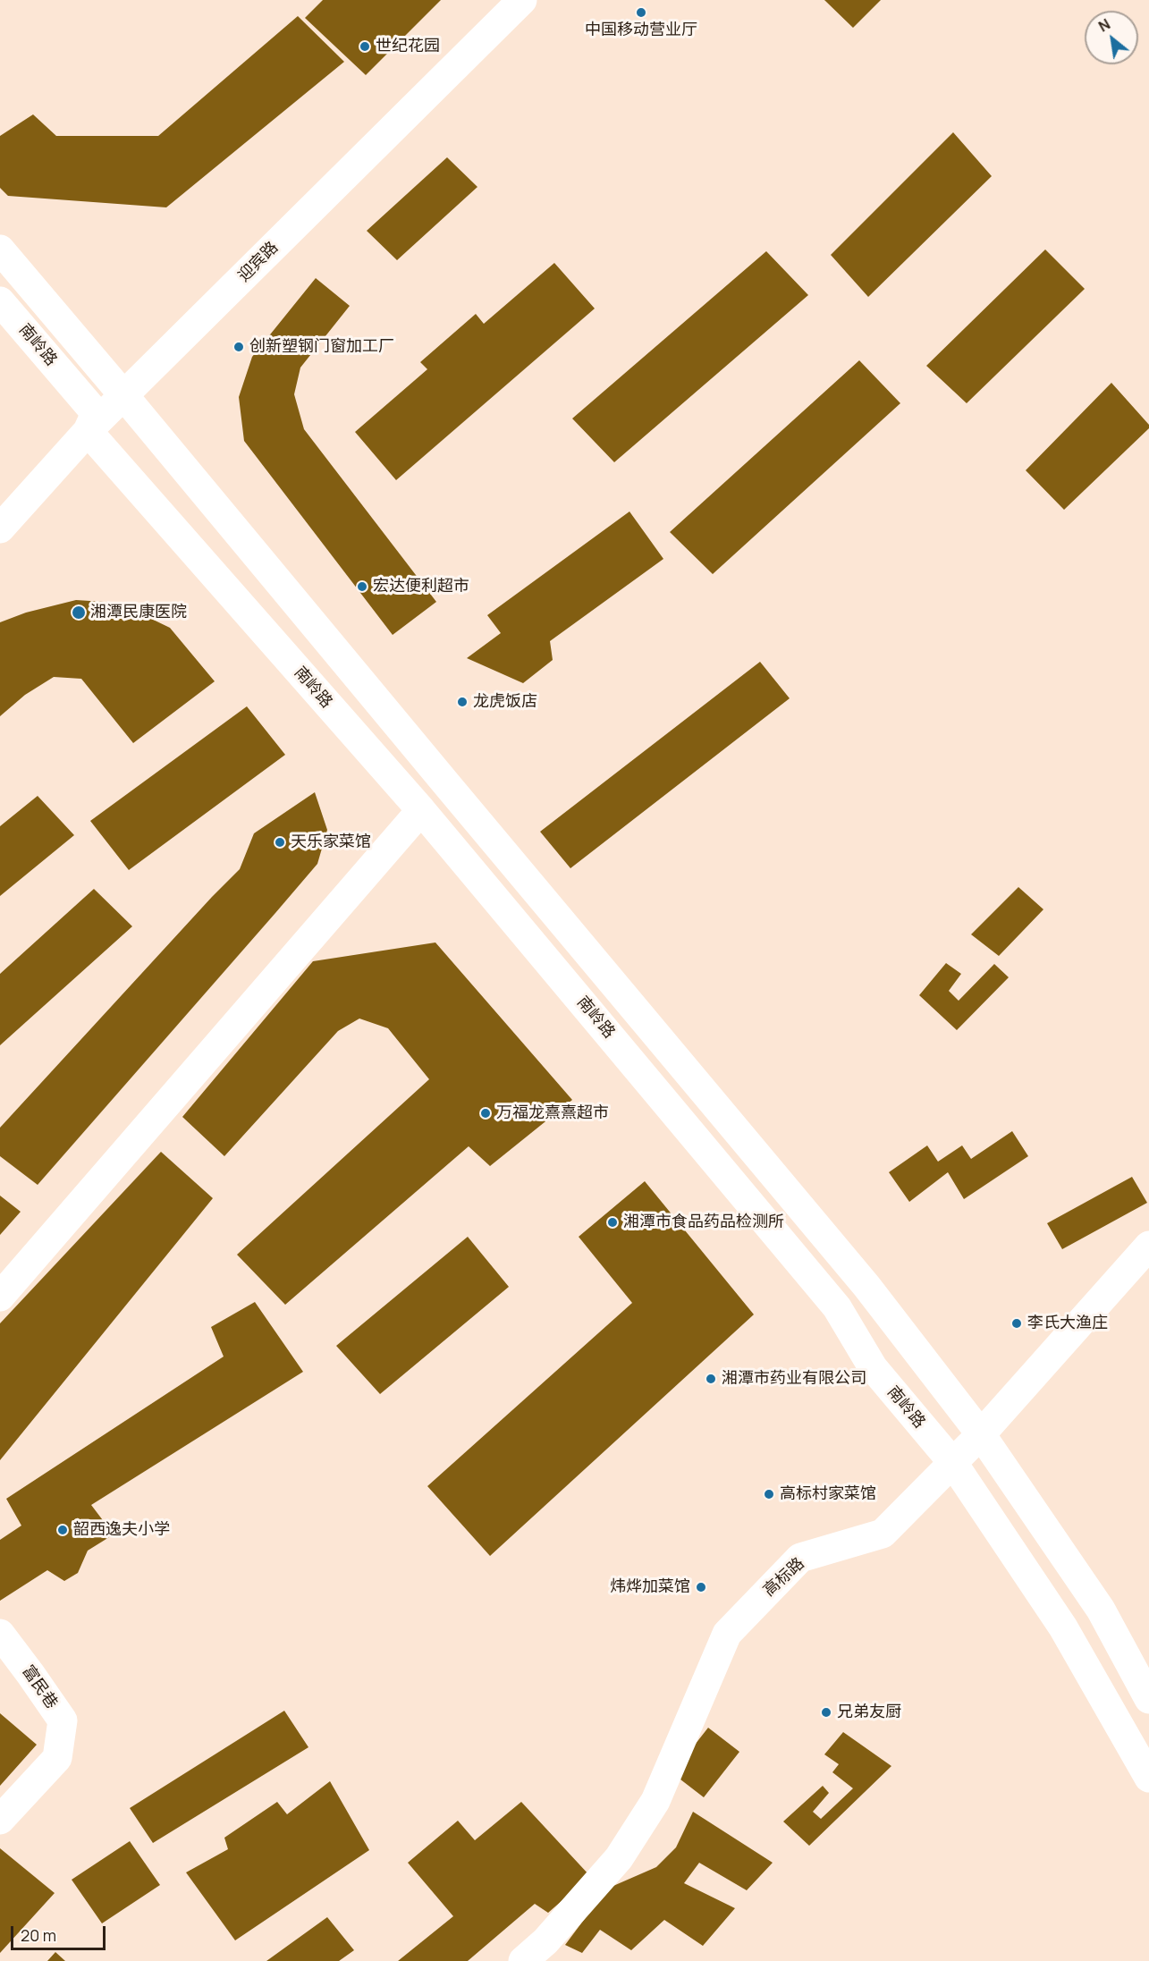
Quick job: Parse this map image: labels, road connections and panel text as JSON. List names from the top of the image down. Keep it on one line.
{"streets":{"street":["迎宾路","南岭路","高标路","富民巷"]},"crossings":[["迎宾路","南岭路"],["南岭路","高标路"]],"places":["中国移动营业厅","世纪花园","创新塑钢门窗加工厂","宏达便利超市","湘潭民康医院","龙虎饭店","天乐家菜馆","万福龙熹熹超市","湘潭市食品药品检测所","李氏大渔庄","湘潭市药业有限公司","高标村家菜馆","韶西逸夫小学","炜烨加菜馆","兄弟友厨"],"scale_bar":"20 m","north":"top left"}
